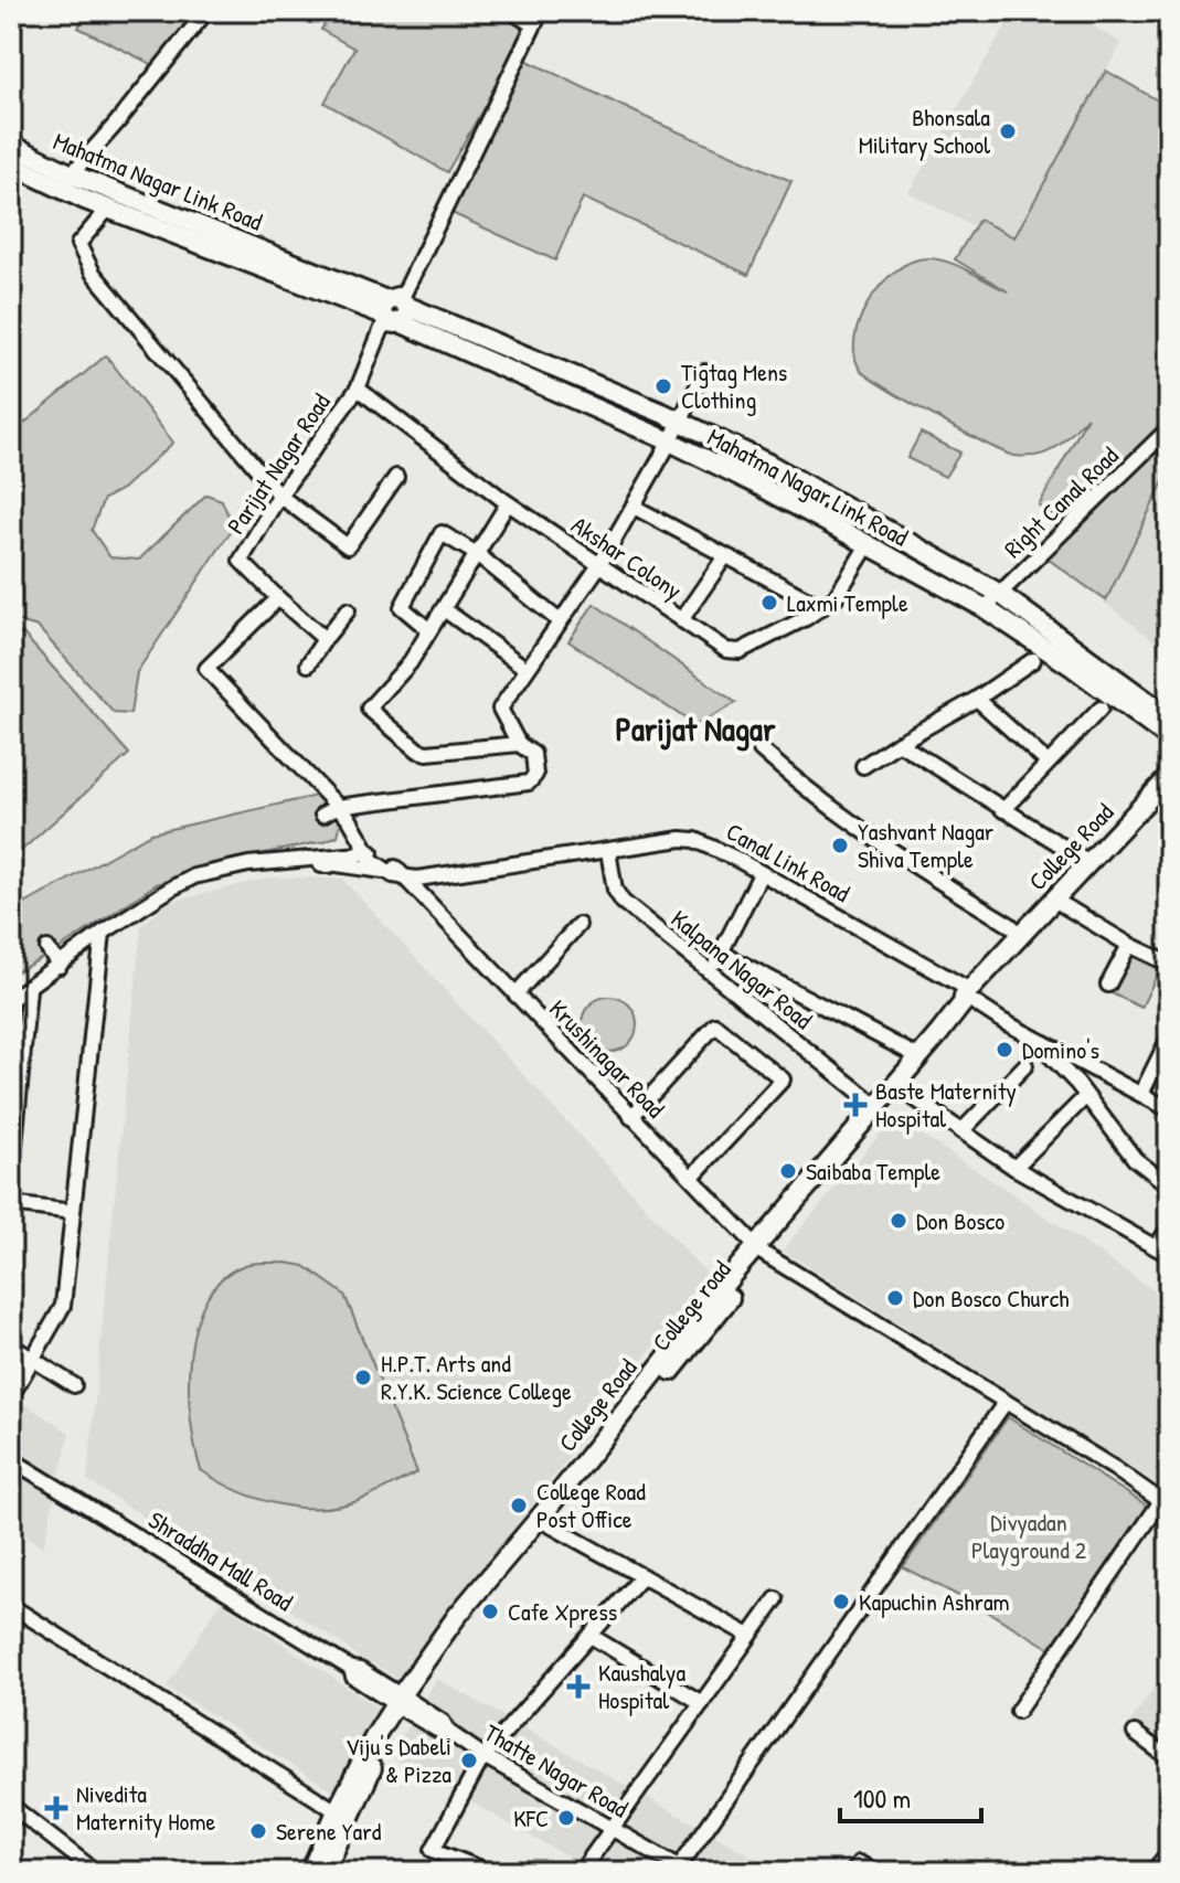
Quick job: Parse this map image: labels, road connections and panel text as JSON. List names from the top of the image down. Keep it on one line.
{"streets":{"main road":["Mahatma Nagar Link Road","College Road","College road"],"street":["Parijat Nagar Road","Right Canal Road","Akshar Colony","Canal Link Road","Kalpana Nagar Road","Krushinagar Road","Shraddha Mall Road","Thatte Nagar Road"]},"crossings":[["Mahatma Nagar Link Road","Parijat Nagar Road"],["Mahatma Nagar Link Road","Right Canal Road"],["Mahatma Nagar Link Road","Akshar Colony"],["Parijat Nagar Road","Akshar Colony"],["College Road","Canal Link Road"],["College Road","Kalpana Nagar Road"],["College Road","Krushinagar Road"],["College Road","College road"],["College Road","Shraddha Mall Road"],["College Road","Thatte Nagar Road"],["Canal Link Road","Kalpana Nagar Road"],["Canal Link Road","Krushinagar Road"],["Canal Link Road","College road"],["Krushinagar Road","College road"],["College road","Shraddha Mall Road"],["College road","Thatte Nagar Road"],["Shraddha Mall Road","Thatte Nagar Road"]],"districts":["Parijat Nagar"],"parks":["Divyadan Playground 2"],"places":{"other":["Bhonsala Military School","Tigtag Mens Clothing","Laxmi Temple","Yashvant Nagar Shiva Temple","Domino's","Saibaba Temple","Don Bosco","Don Bosco Church","H.P.T. Arts and R.Y.K. Science College","College Road Post Office","Kapuchin Ashram","Cafe Xpress","Viju's Dabeli & Pizza","KFC","Serene Yard"],"health":["Baste Maternity Hospital","Kaushalya Hospital","Nivedita Maternity Home"]},"scale_bar":"100 m"}
